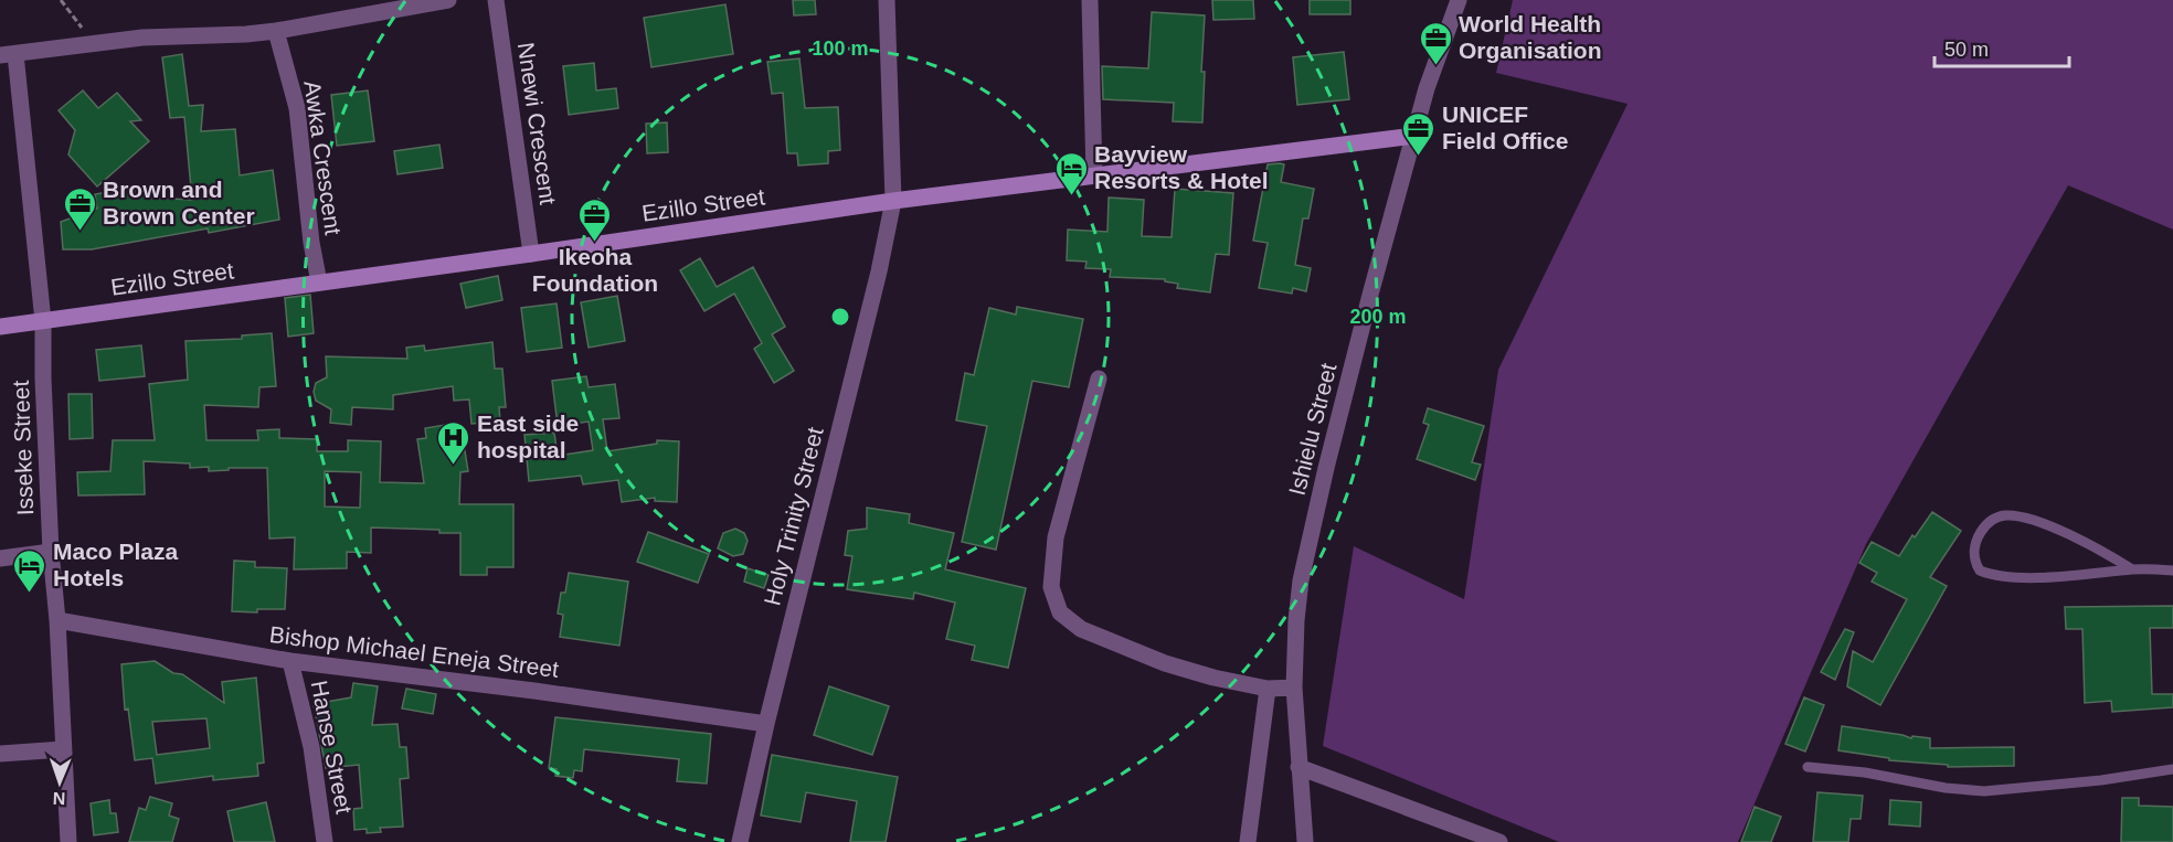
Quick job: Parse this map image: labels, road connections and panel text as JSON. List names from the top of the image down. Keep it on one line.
{"streets":{"street":["Nnewi Crescent","Awka Crescent","Ezillo Street","Ishielu Street","Isseke Street","Holy Trinity Street","Bishop Michael Eneja Street","Hanse Street"]},"crossings":[["Nnewi Crescent","Ezillo Street"],["Awka Crescent","Ezillo Street"],["Ezillo Street","Ishielu Street"],["Ezillo Street","Isseke Street"],["Ezillo Street","Holy Trinity Street"],["Isseke Street","Bishop Michael Eneja Street"],["Holy Trinity Street","Bishop Michael Eneja Street"],["Bishop Michael Eneja Street","Hanse Street"]],"places":{"office":["World Health Organisation","UNICEF Field Office","Brown and Brown Center","Ikeoha Foundation"],"hotel":["Bayview Resorts & Hotel","Maco Plaza Hotels"],"hospital":["East side hospital"]},"scale_bar":"50 m","north":"bottom","rings":["100 m","200 m"]}
